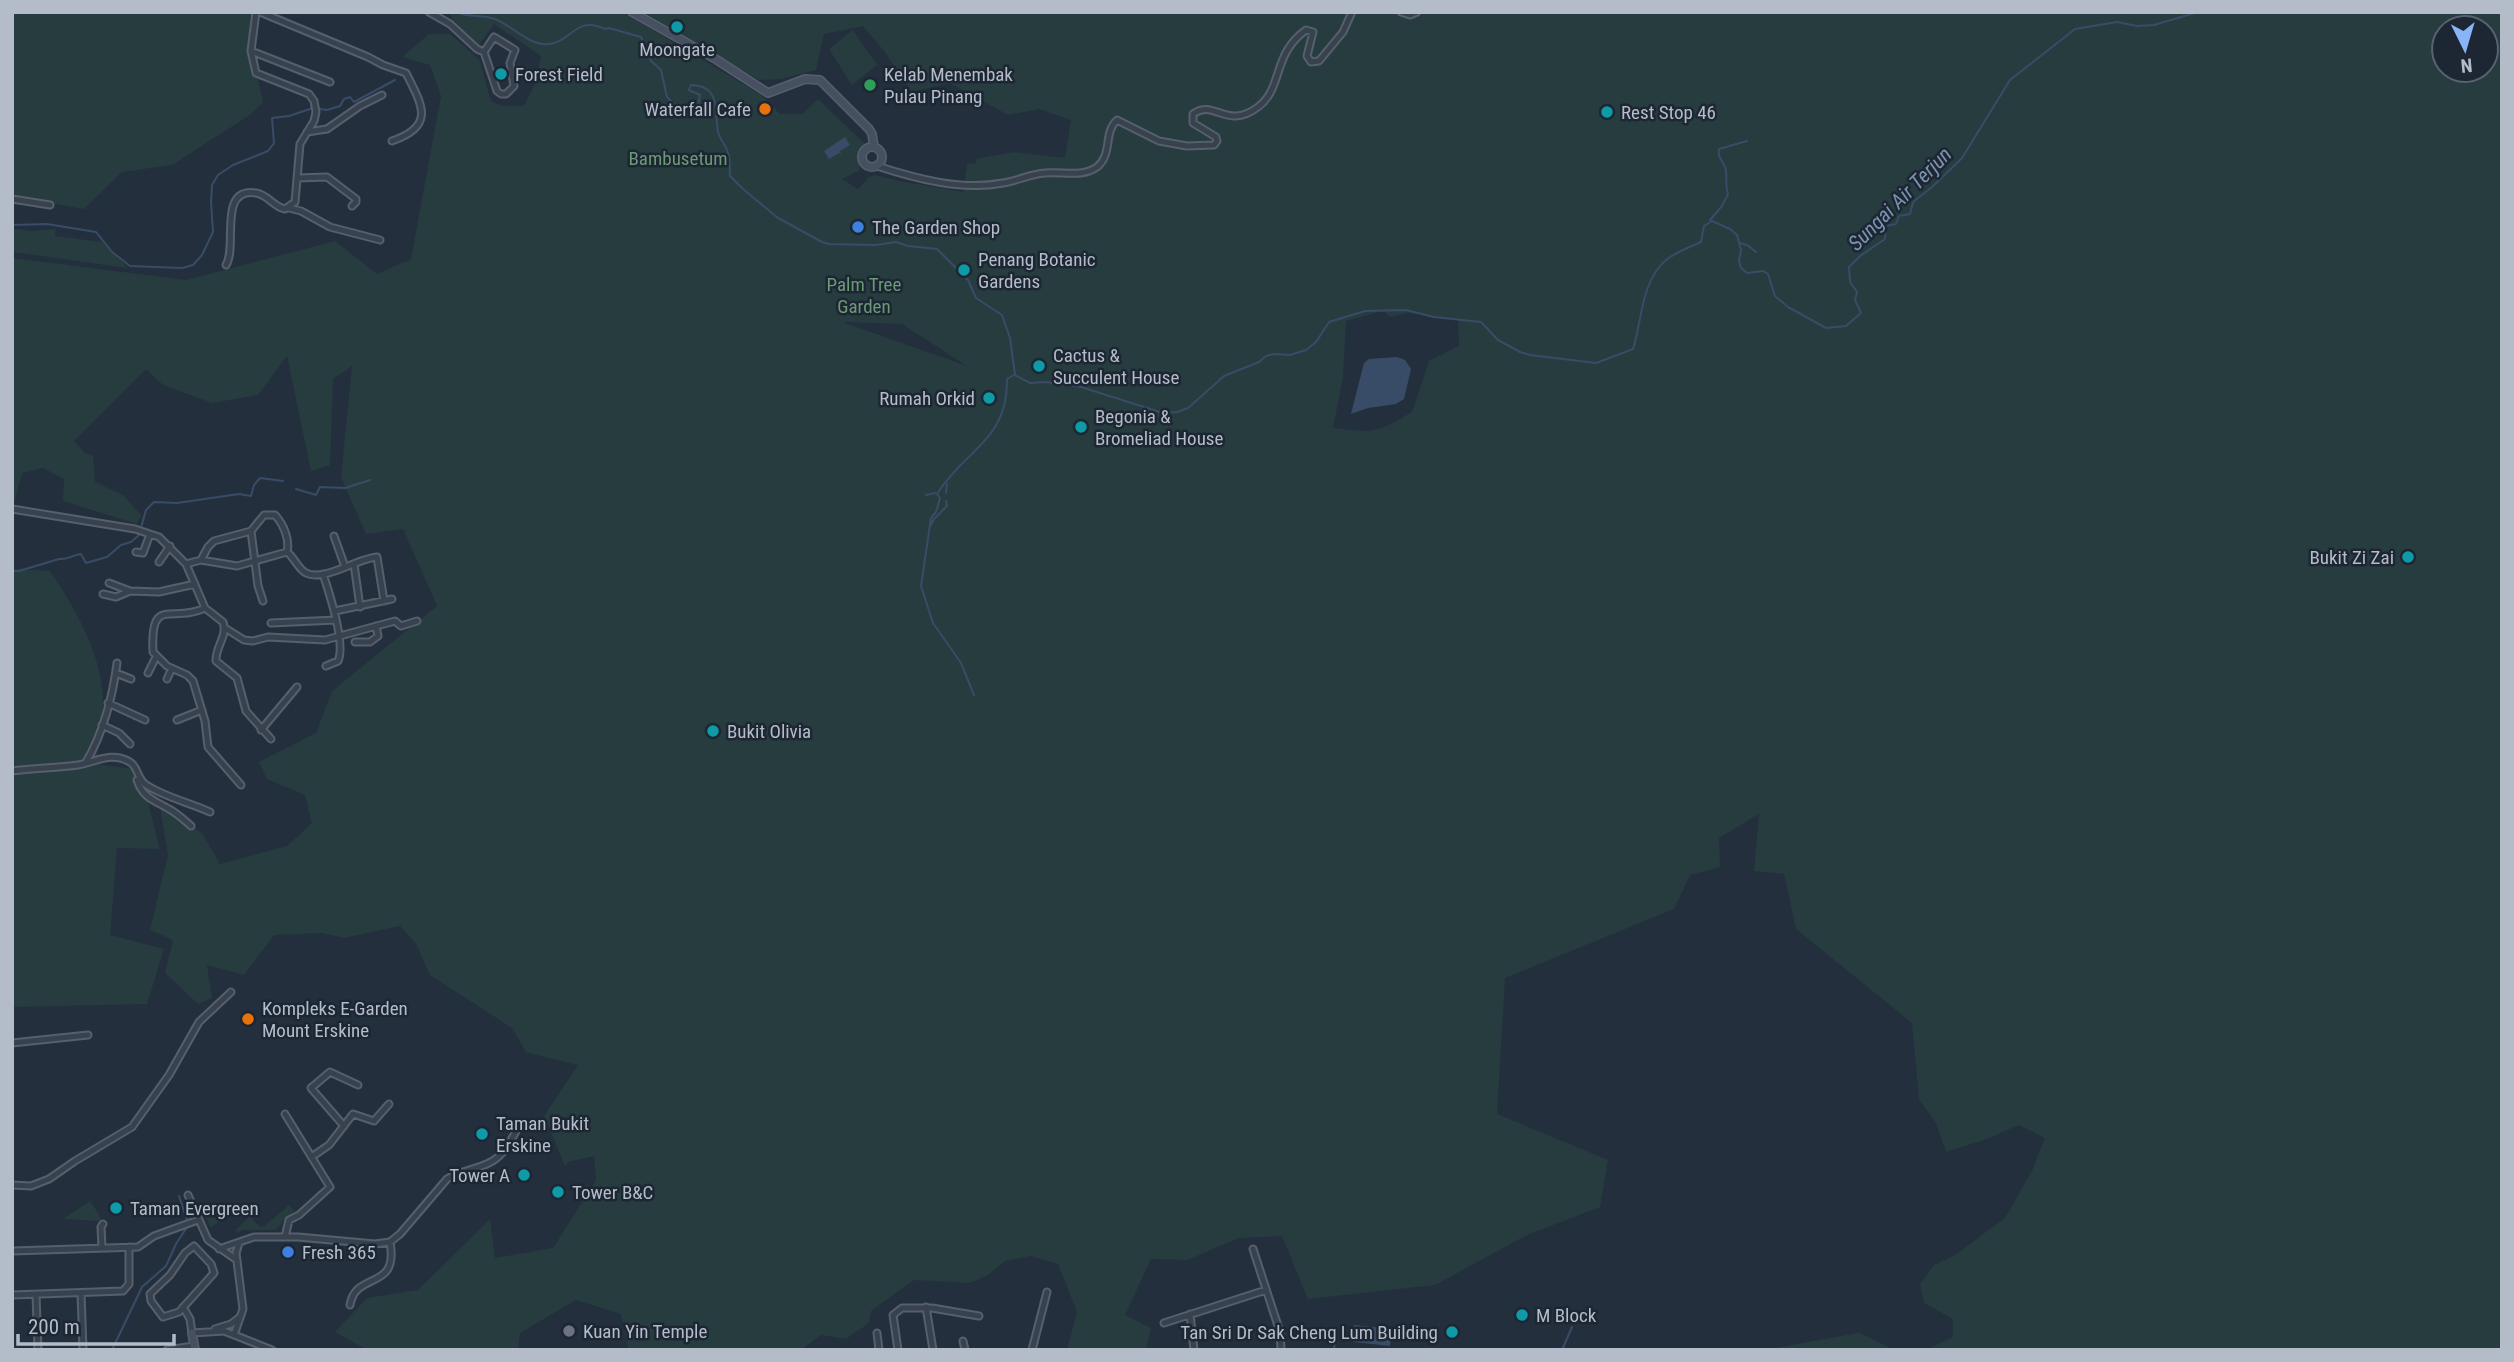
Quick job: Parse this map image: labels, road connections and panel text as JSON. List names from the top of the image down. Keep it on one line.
{"water":["Sungai Air Terjun"],"parks":["Bambusetum","Palm Tree Garden"],"places":["Moongate","Forest Field","Kelab Menembak Pulau Pinang","Waterfall Cafe","Rest Stop 46","The Garden Shop","Penang Botanic Gardens","Cactus & Succulent House","Rumah Orkid","Begonia & Bromeliad House","Bukit Zi Zai","Bukit Olivia","Kompleks E-Garden Mount Erskine","Taman Bukit Erskine","Tower A","Tower B&C","Taman Evergreen","Fresh 365","M Block","Kuan Yin Temple","Tan Sri Dr Sak Cheng Lum Building"],"scale_bar":"200 m","north":"bottom"}
